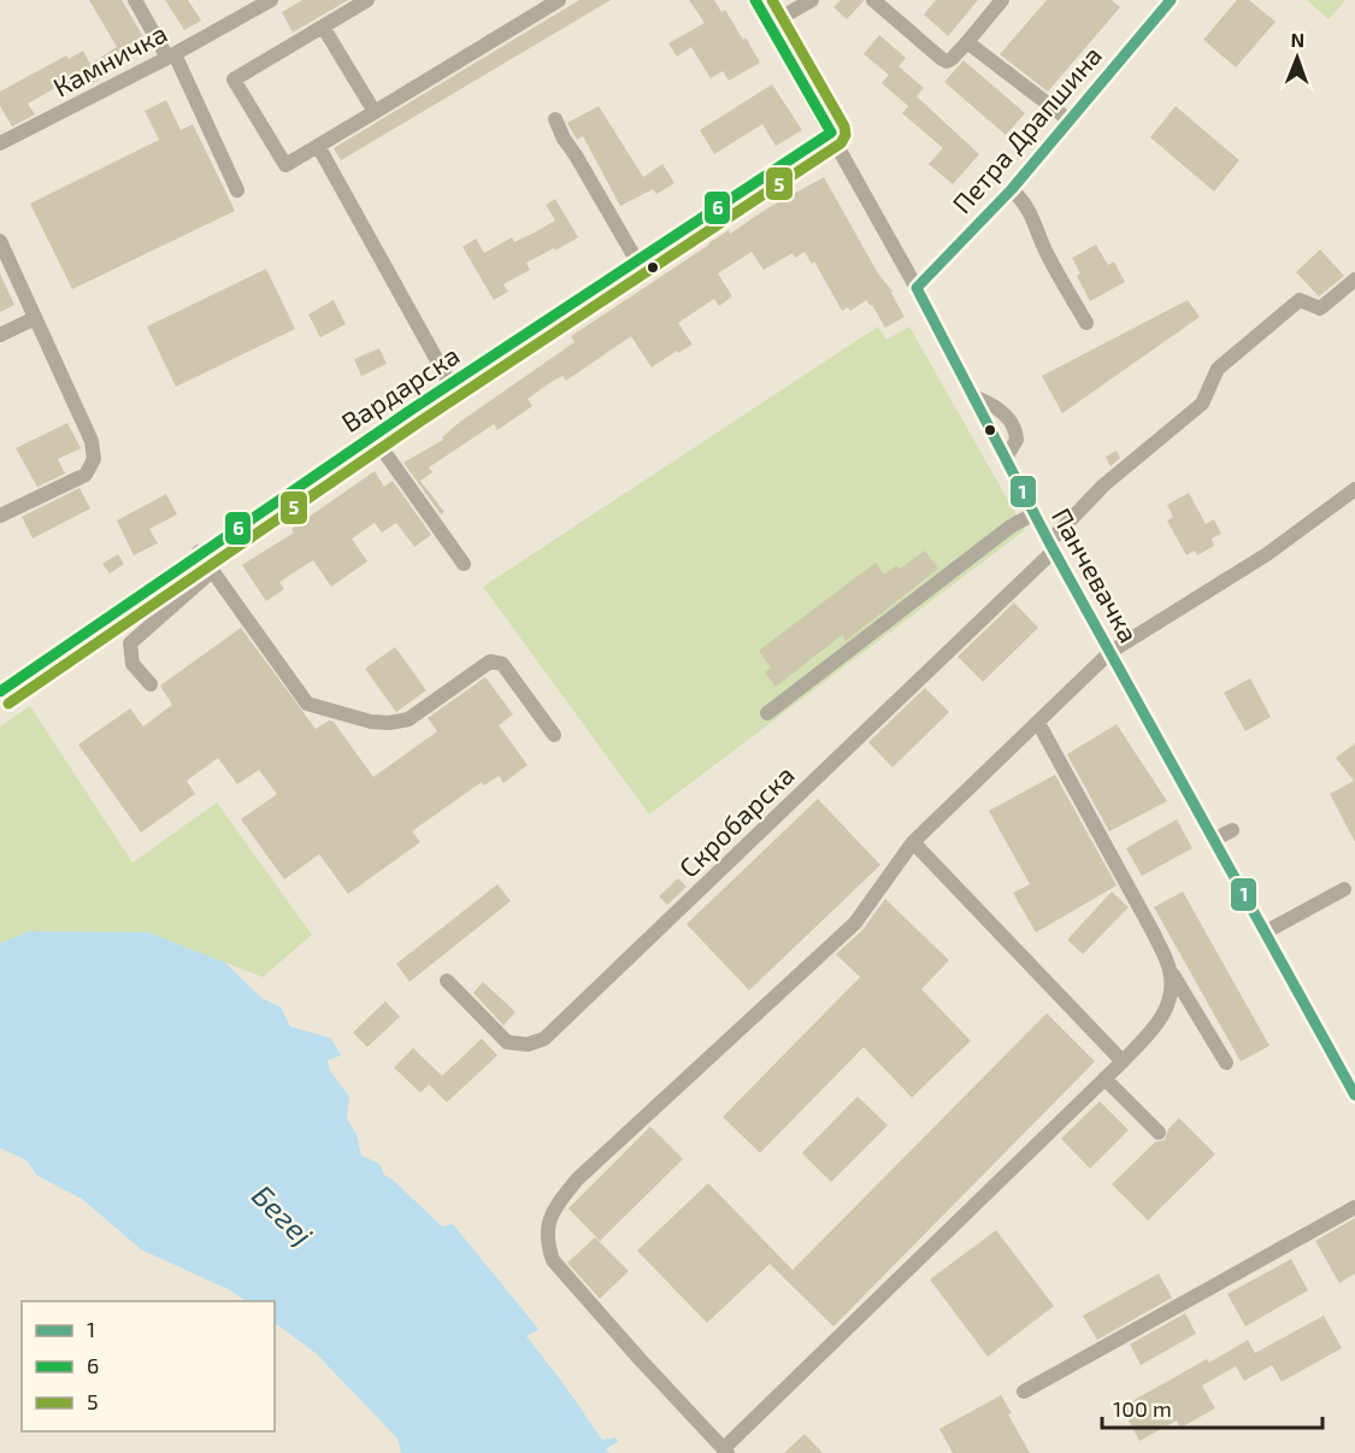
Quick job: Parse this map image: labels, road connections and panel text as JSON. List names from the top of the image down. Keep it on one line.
{"streets":{"street":["Камничка","Петра Драпшина","Вардарска","Панчевачка","Скробарска"]},"crossings":[["Петра Драпшина","Панчевачка"],["Вардарска","Панчевачка"],["Панчевачка","Скробарска"]],"water":["Бегеј"],"lines":["transit line 1","transit line 6","transit line 5"],"legend":["1","6","5"],"scale_bar":"100 m","north":"top"}
